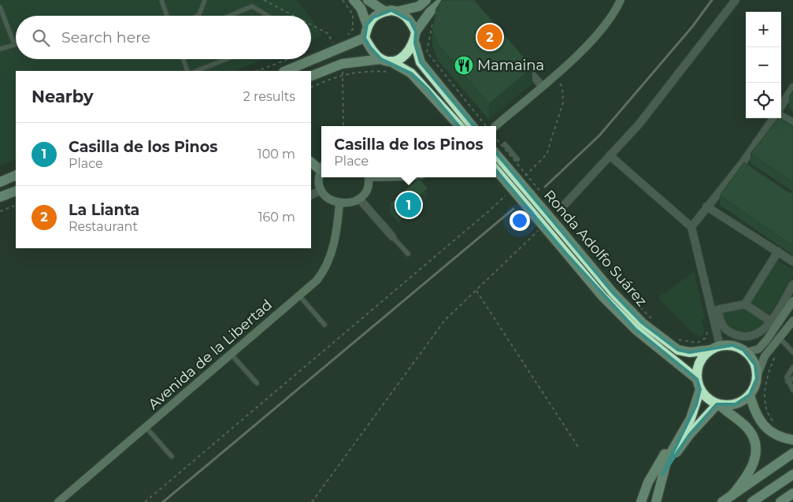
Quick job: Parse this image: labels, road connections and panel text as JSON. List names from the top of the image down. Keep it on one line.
{"streets":{"main road":["Ronda Adolfo Suárez","Avenida de la Libertad"]},"places":{"restaurant":["Mamaina"]},"page":{"map_buttons":["+","−"],"search":"Search here","pins":["2","1"],"heading":["Nearby","2 results"],"list":[{"mark":"1","name":"Casilla de los Pinos","note":"Place","value":"100 m"},{"mark":"2","name":"La Lianta","note":"Restaurant","value":"160 m"}],"popup":["Casilla de los Pinos","Place"]}}
